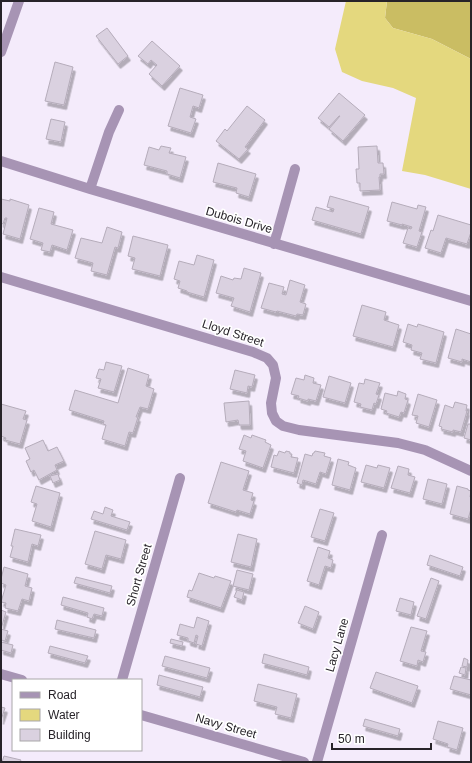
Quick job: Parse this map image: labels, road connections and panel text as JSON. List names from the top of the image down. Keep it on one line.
{"streets":{"street":["Dubois Drive","Lloyd Street","Short Street","Lacy Lane","Navy Street"]},"legend":["Road","Water","Building"],"scale_bar":"50 m"}
